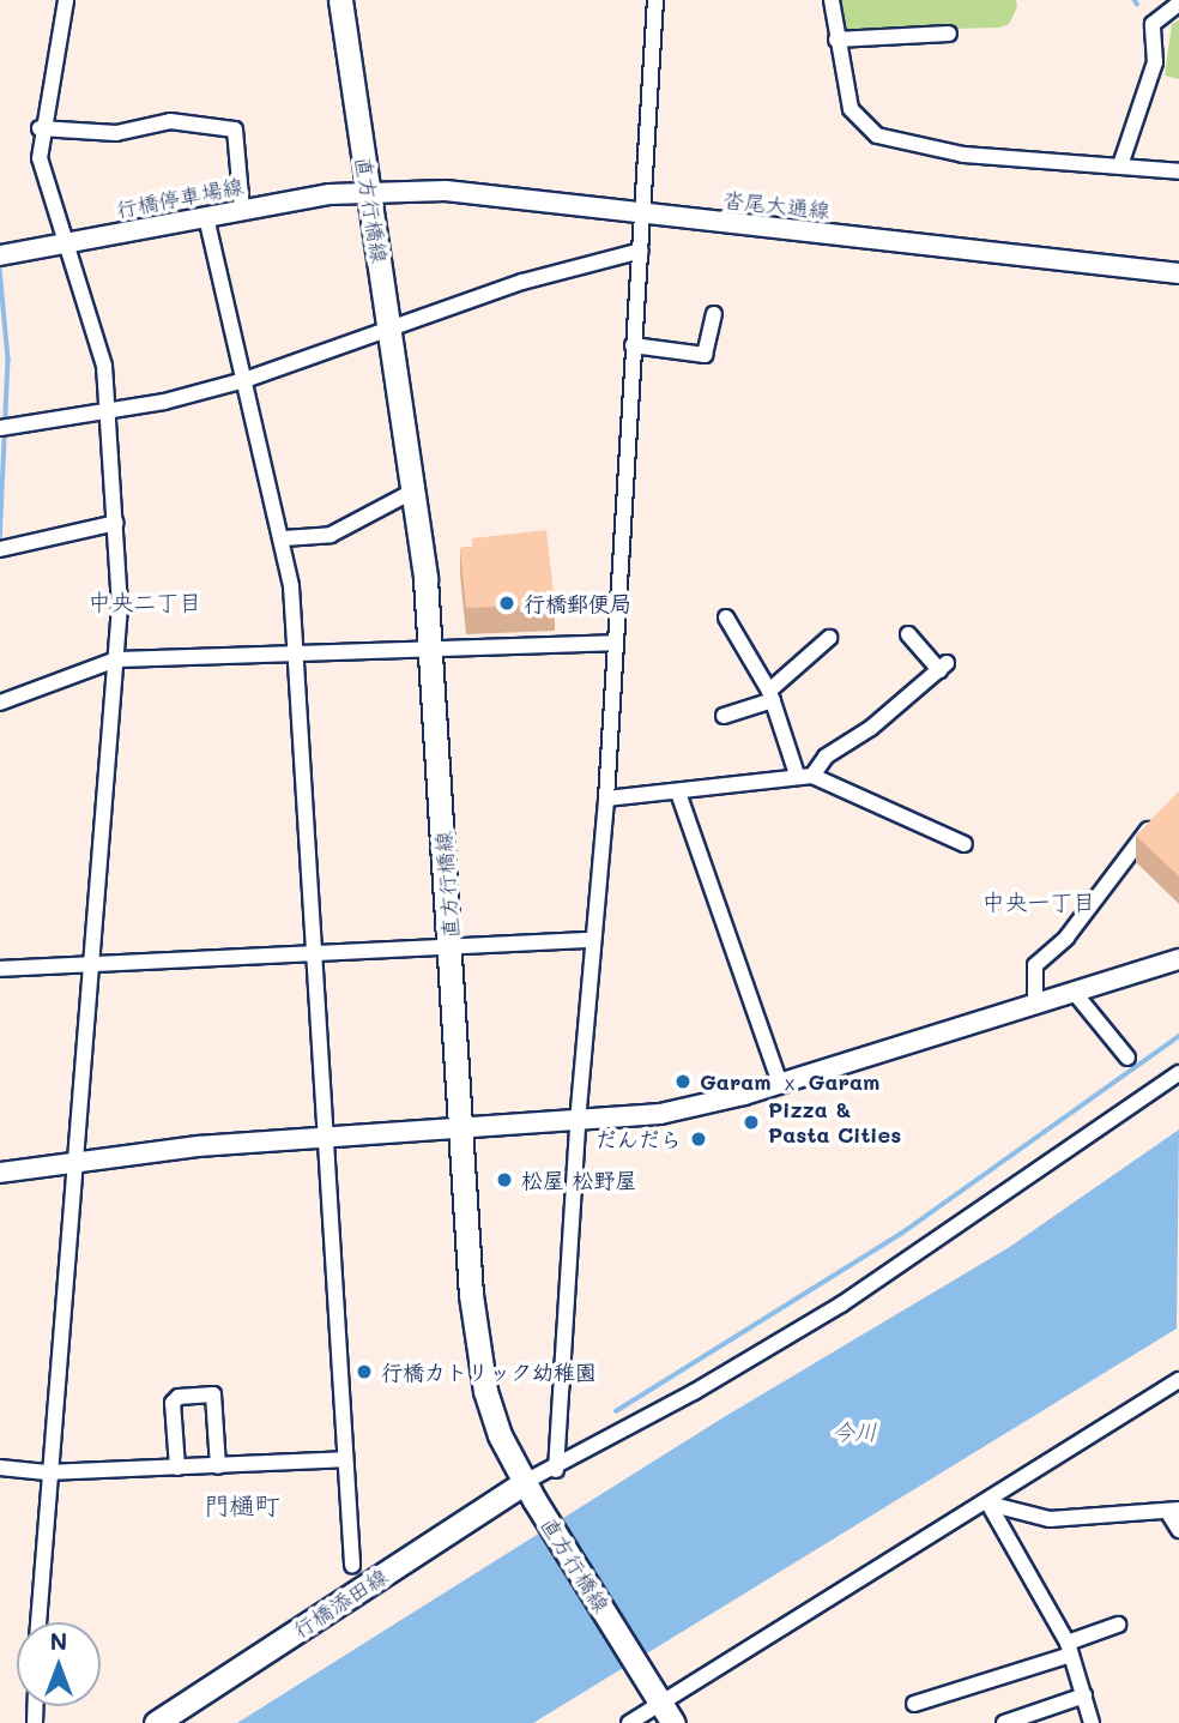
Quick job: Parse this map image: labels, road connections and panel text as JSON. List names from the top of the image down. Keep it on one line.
{"streets":{"main road":["直方行橋線","行橋添田線"],"street":["行橋停車場線","沓尾大通線"]},"crossings":[["行橋停車場線","沓尾大通線"],["行橋停車場線","直方行橋線"],["沓尾大通線","直方行橋線"],["直方行橋線","行橋添田線"]],"districts":["中央二丁目","中央一丁目","門樋町"],"water":["今川"],"places":["行橋郵便局","Garam ｘ Garam","Pizza & Pasta Cities","だんだら","松屋 松野屋","行橋カトリック幼稚園"],"north":"top"}
